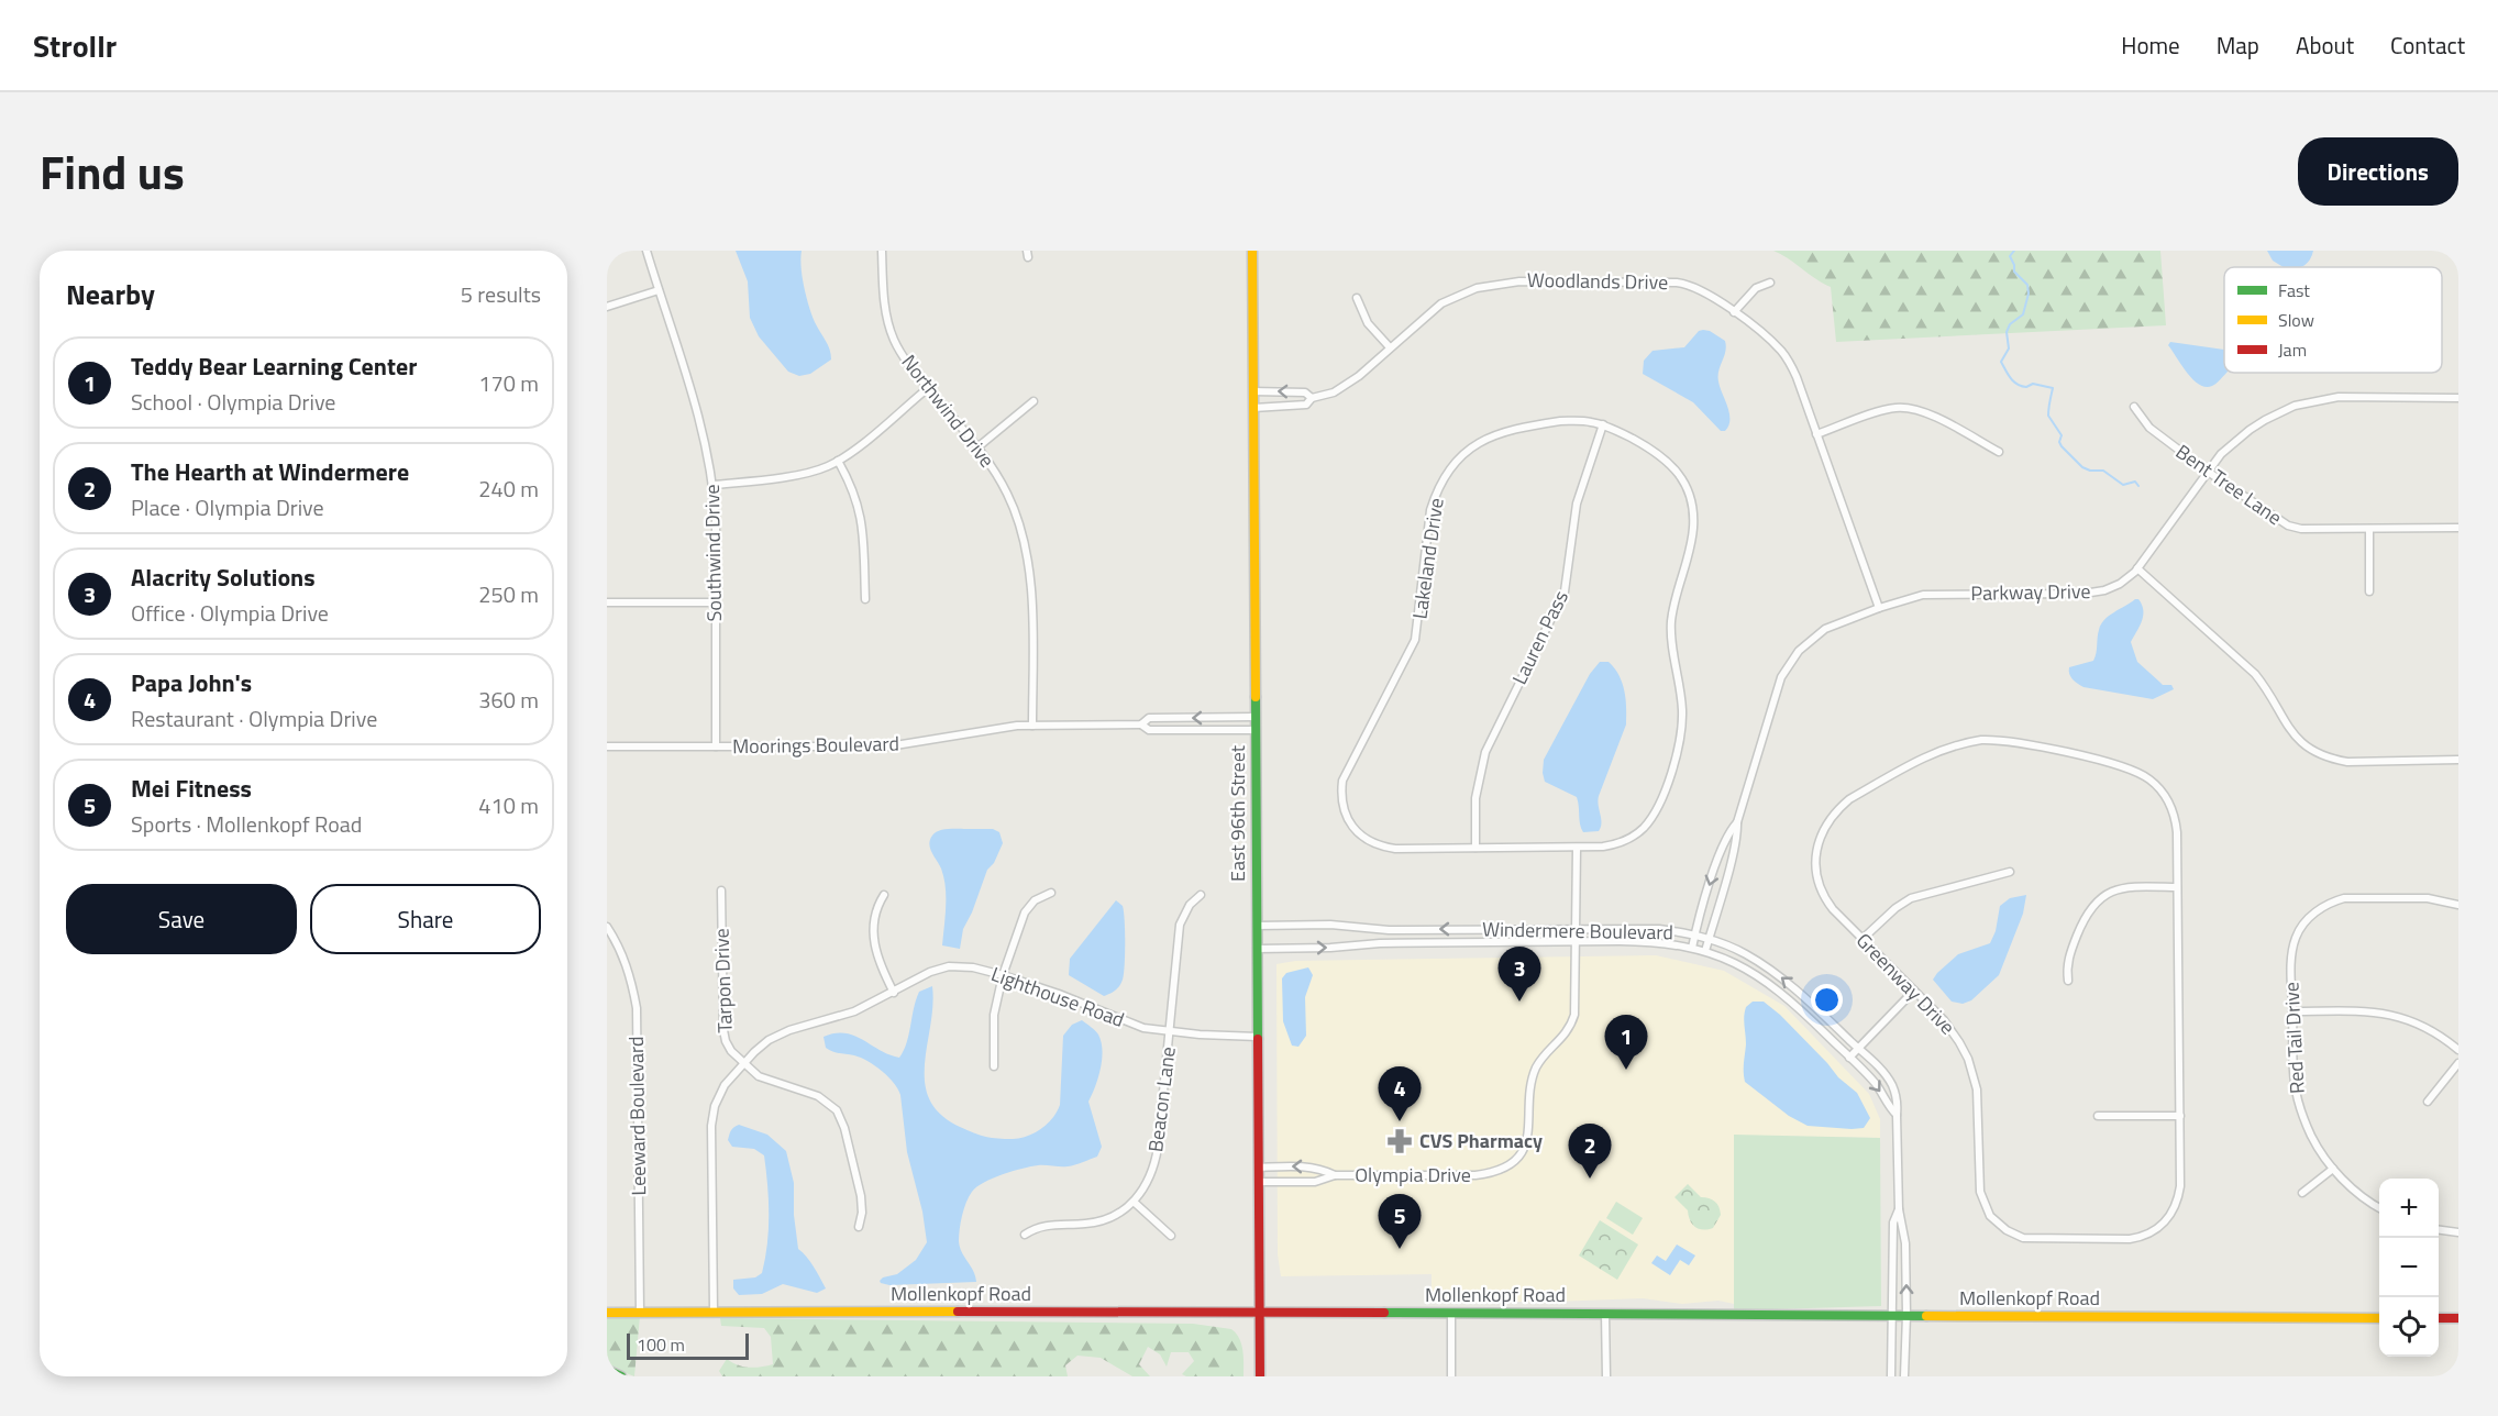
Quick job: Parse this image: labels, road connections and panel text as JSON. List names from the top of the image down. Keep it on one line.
{"streets":{"street":["Woodlands Drive","Northwind Drive","Bent Tree Lane","Southwind Drive","Lakeland Drive","Parkway Drive","Lauren Pass","Moorings Boulevard","East 96th Street","Windermere Boulevard","Tarpon Drive","Greenway Drive","Lighthouse Road","Red Tail Drive","Beacon Lane","Leeward Boulevard","Olympia Drive","Mollenkopf Road"]},"crossings":[["Woodlands Drive","Parkway Drive"],["Woodlands Drive","East 96th Street"],["Northwind Drive","Moorings Boulevard"],["Bent Tree Lane","Parkway Drive"],["Southwind Drive","Moorings Boulevard"],["Lakeland Drive","Lauren Pass"],["Lakeland Drive","Olympia Drive"],["Parkway Drive","Windermere Boulevard"],["Moorings Boulevard","East 96th Street"],["East 96th Street","Windermere Boulevard"],["East 96th Street","Lighthouse Road"],["East 96th Street","Olympia Drive"],["East 96th Street","Mollenkopf Road"],["Windermere Boulevard","Olympia Drive"],["Windermere Boulevard","Mollenkopf Road"],["Tarpon Drive","Lighthouse Road"],["Lighthouse Road","Beacon Lane"],["Lighthouse Road","Mollenkopf Road"],["Leeward Boulevard","Mollenkopf Road"]],"places":{"pharmacy":["CVS Pharmacy"]},"legend":["Fast","Slow","Jam"],"scale_bar":"100 m","page":{"header":"Strollr","nav":["Home","Map","About","Contact"],"title":"Find us","buttons":["Directions",["Save","Share"]],"heading":["Nearby","5 results"],"list":[{"mark":"1","name":"Teddy Bear Learning Center","note":"School · Olympia Drive","value":"170 m"},{"mark":"2","name":"The Hearth at Windermere","note":"Place · Olympia Drive","value":"240 m"},{"mark":"3","name":"Alacrity Solutions","note":"Office · Olympia Drive","value":"250 m"},{"mark":"4","name":"Papa John's","note":"Restaurant · Olympia Drive","value":"360 m"},{"mark":"5","name":"Mei Fitness","note":"Sports · Mollenkopf Road","value":"410 m"}],"pins":["3","1","4","2","5"],"map_buttons":["+","−"],"scale":"100 m"}}
